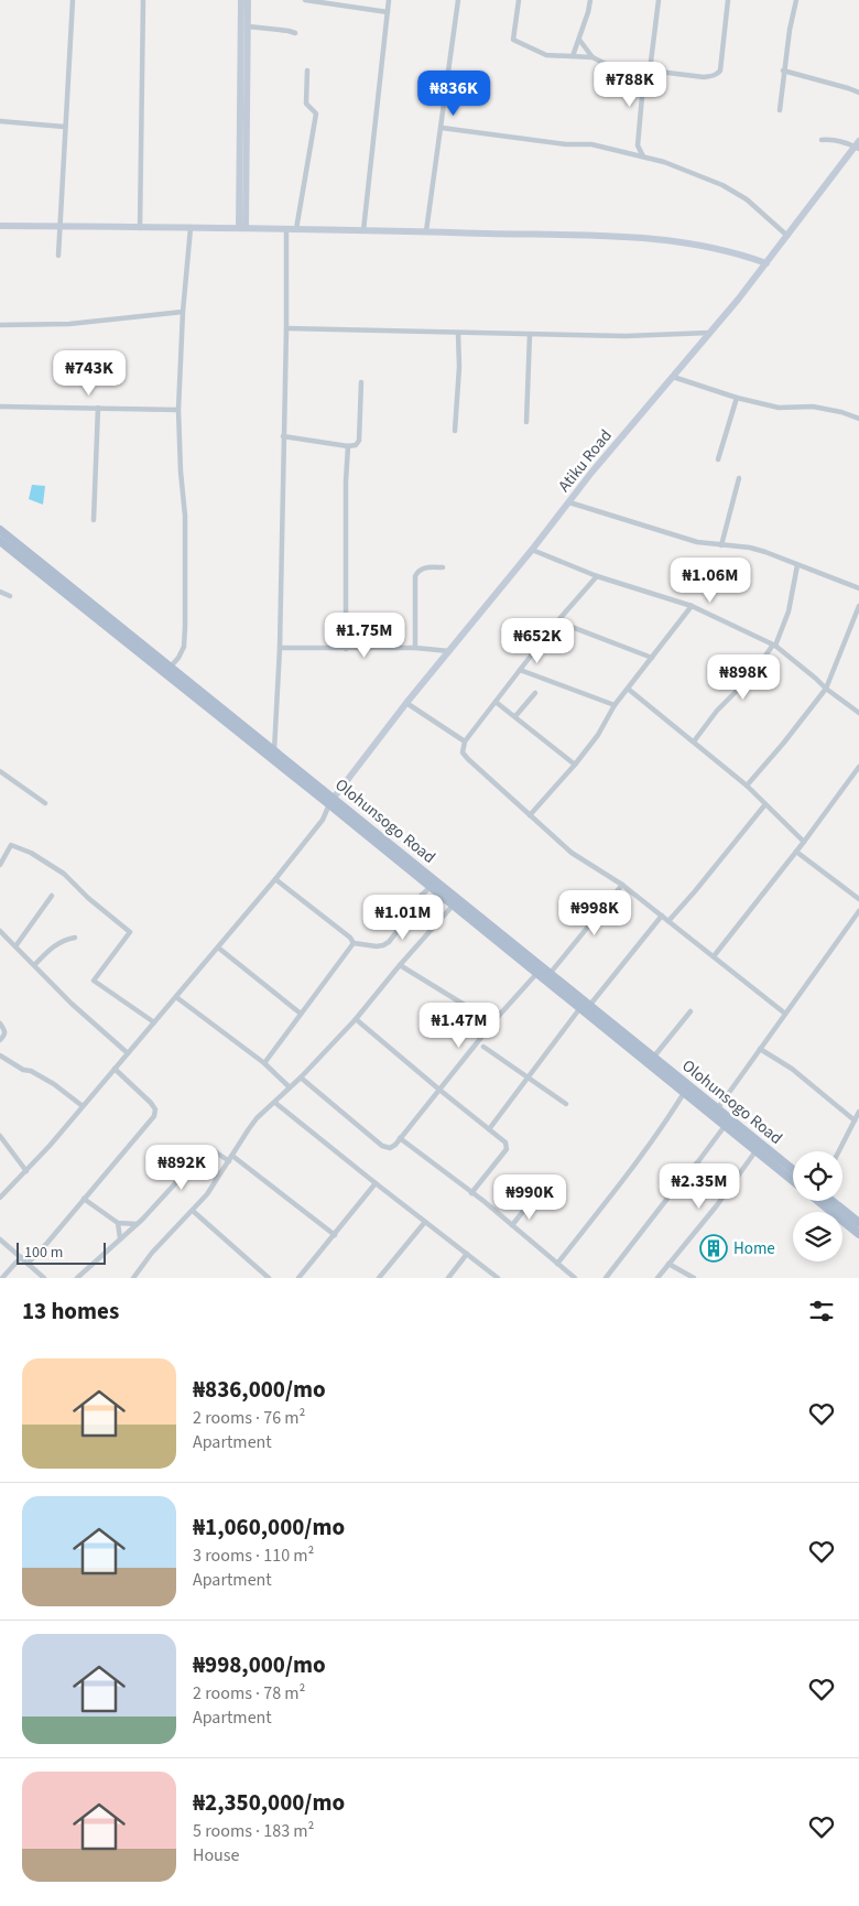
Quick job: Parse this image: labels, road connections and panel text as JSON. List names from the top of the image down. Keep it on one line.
{"streets":{"main road":["Olohunsogo Road"],"street":["Atiku Road"]},"crossings":[["Atiku Road","Olohunsogo Road"]],"places":{"building":["Home"]},"scale_bar":"100 m","page":{"price":["₦788K","₦836K","₦743K","₦1.06M","₦1.75M","₦652K","₦898K","₦998K","₦1.01M","₦1.47M","₦892K","₦2.35M","₦990K"],"scale":"100 m","heading":"13 homes","list":[{"name":"₦836,000/mo","note":"2 rooms · 76 m² · Apartment"},{"name":"₦1,060,000/mo","note":"3 rooms · 110 m² · Apartment"},{"name":"₦998,000/mo","note":"2 rooms · 78 m² · Apartment"},{"name":"₦2,350,000/mo","note":"5 rooms · 183 m² · House"}]}}
